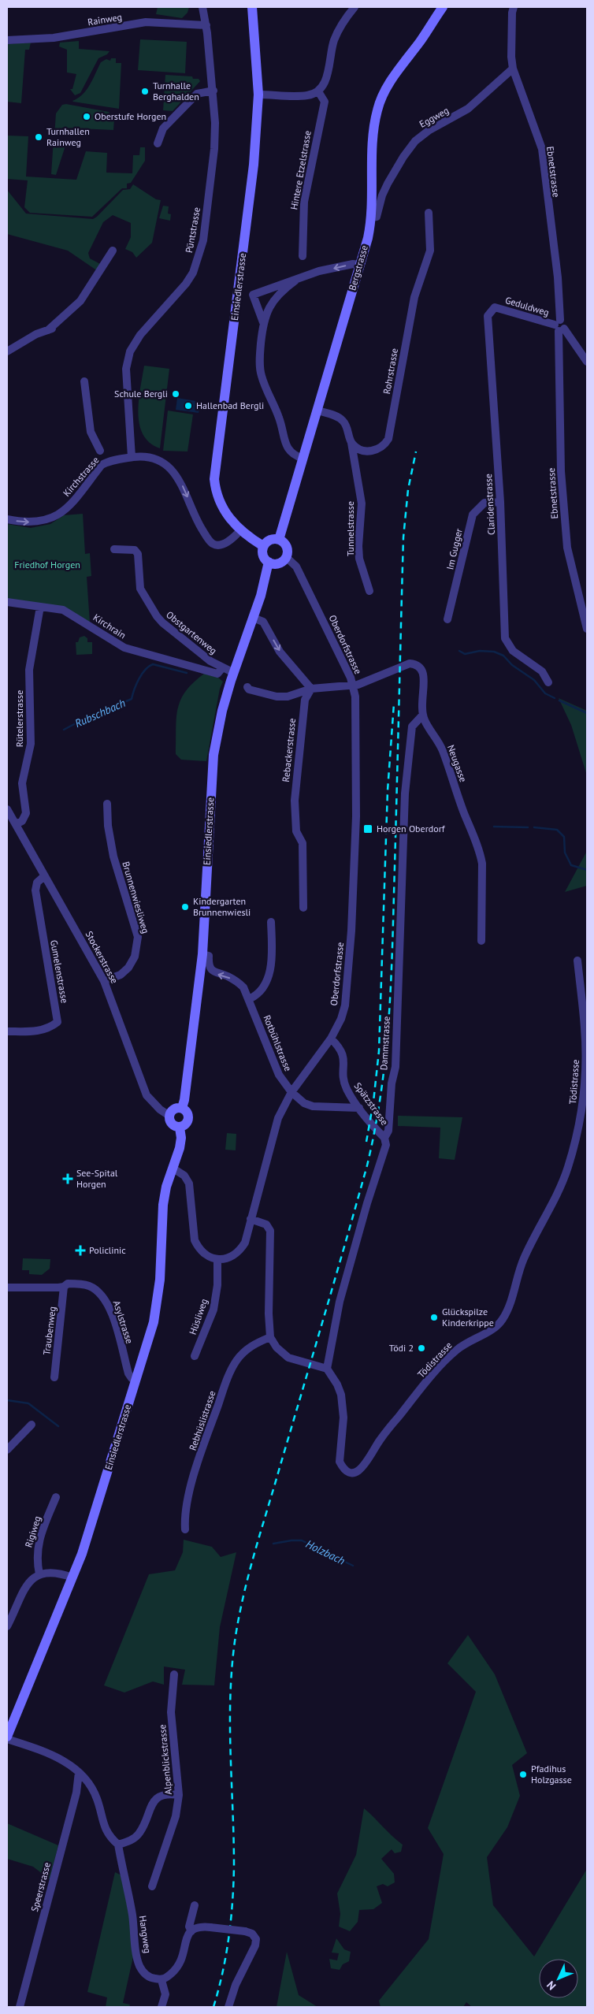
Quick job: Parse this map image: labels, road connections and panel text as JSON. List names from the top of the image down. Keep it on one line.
{"streets":{"main road":["Bergstrasse","Einsiedlerstrasse"],"street":["Rainweg","Eggweg","Hintere Etzelstrasse","Ebnetstrasse","Püntstrasse","Geduldweg","Rohrstrasse","Kirchstrasse","Claridenstrasse","Tunnelstrasse","Im Gugger","Kirchrain","Obstgartenweg","Oberdorfstrasse","Rütelerstrasse","Rebackerstrasse","Neugasse","Brunnenwiesliweg","Stockerstrasse","Gumelenstrasse","Rotbühlstrasse","Dammstrasse","Tödistrasse","Spätzstrasse","Hüsliweg","Asylstrasse","Traubenweg","Rebhüslistrasse","Rigiweg","Alpenblickstrasse","Speerstrasse","Hangweg"]},"crossings":[["Rainweg","Püntstrasse"],["Eggweg","Ebnetstrasse"],["Eggweg","Bergstrasse"],["Ebnetstrasse","Geduldweg"],["Püntstrasse","Kirchstrasse"],["Bergstrasse","Einsiedlerstrasse"],["Bergstrasse","Oberdorfstrasse"],["Einsiedlerstrasse","Kirchstrasse"],["Einsiedlerstrasse","Obstgartenweg"],["Einsiedlerstrasse","Oberdorfstrasse"],["Einsiedlerstrasse","Stockerstrasse"],["Einsiedlerstrasse","Rotbühlstrasse"],["Einsiedlerstrasse","Asylstrasse"],["Geduldweg","Claridenstrasse"],["Rohrstrasse","Tunnelstrasse"],["Claridenstrasse","Im Gugger"],["Kirchrain","Obstgartenweg"],["Kirchrain","Rütelerstrasse"],["Oberdorfstrasse","Neugasse"],["Oberdorfstrasse","Rotbühlstrasse"],["Oberdorfstrasse","Spätzstrasse"],["Oberdorfstrasse","Hüsliweg"],["Rütelerstrasse","Stockerstrasse"],["Neugasse","Dammstrasse"],["Brunnenwiesliweg","Stockerstrasse"],["Stockerstrasse","Gumelenstrasse"],["Rotbühlstrasse","Spätzstrasse"],["Dammstrasse","Tödistrasse"],["Dammstrasse","Spätzstrasse"],["Asylstrasse","Traubenweg"]],"water":["Rubschbach","Holzbach"],"parks":["Friedhof Horgen"],"places":{"other":["Turnhalle Berghalden","Oberstufe Horgen","Turnhallen Rainweg","Schule Bergli","Hallenbad Bergli","Kindergarten Brunnenwiesli","Glückspilze Kinderkrippe","Tödi 2","Pfadihus Holzgasse"],"transit":["Horgen Oberdorf"],"health":["See-Spital Horgen","Policlinic"]},"north":"bottom left"}
